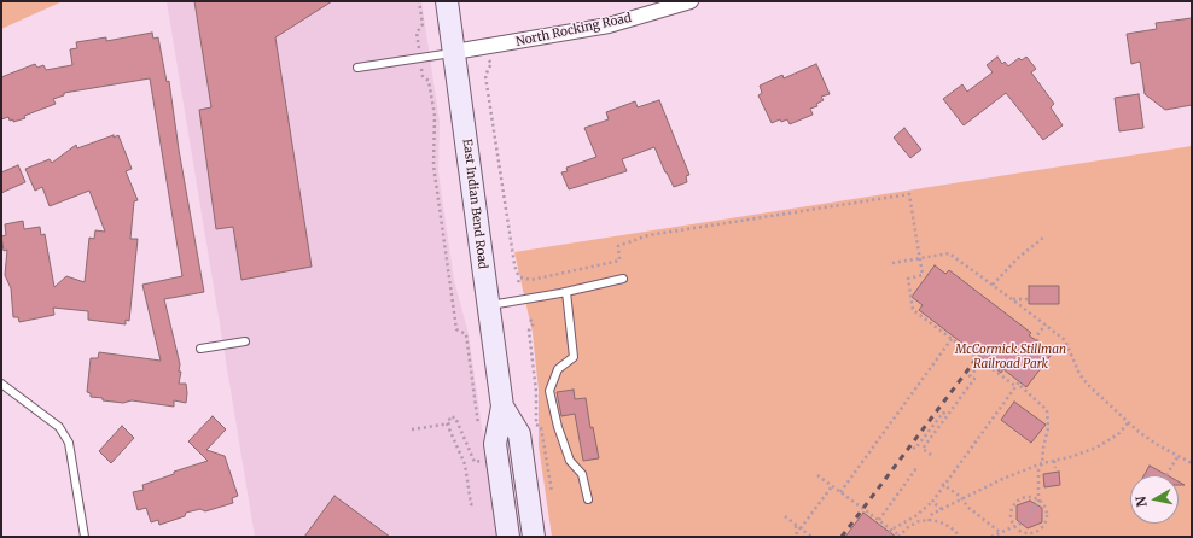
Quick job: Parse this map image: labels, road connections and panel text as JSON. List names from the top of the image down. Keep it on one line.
{"streets":{"main road":["East Indian Bend Road"],"street":["North Rocking Road"]},"crossings":[["North Rocking Road","East Indian Bend Road"]],"parks":["McCormick Stillman Railroad Park"],"north":"left"}
